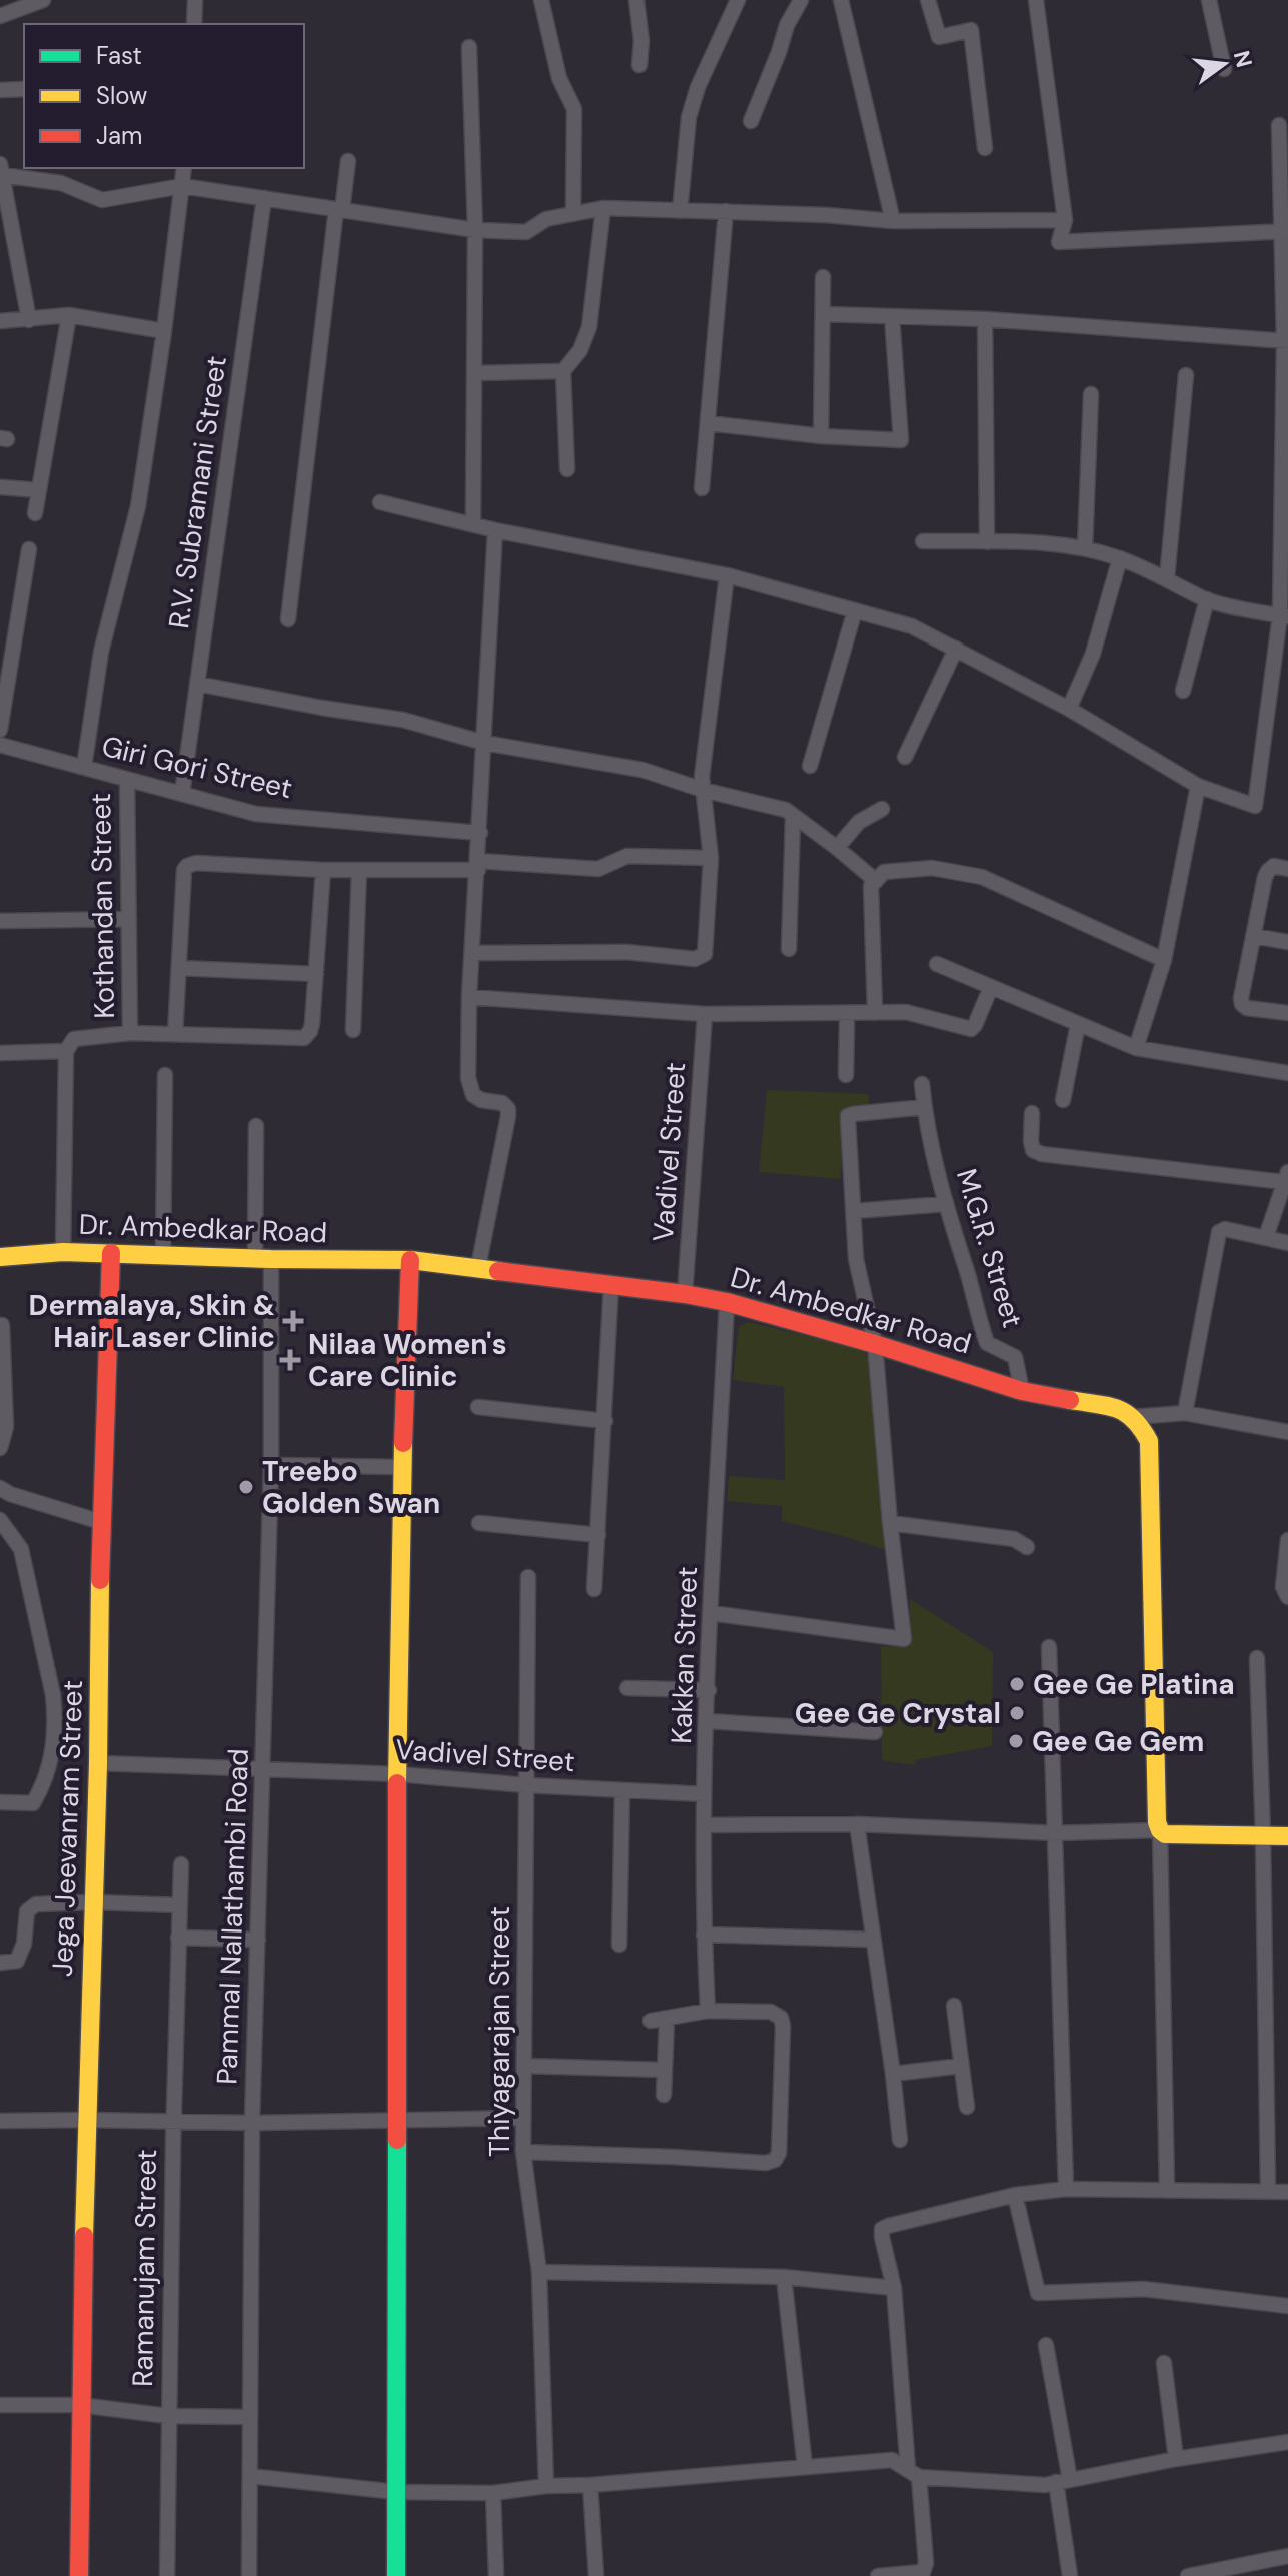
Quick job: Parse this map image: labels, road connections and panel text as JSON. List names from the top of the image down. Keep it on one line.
{"streets":{"street":["R.V. Subramani Street","Giri Gori Street","Kothandan Street","Vadivel Street","Dr. Ambedkar Road","M.G.R. Street","Kakkan Street","Jega Jeevanram Street","Pammal Nallathambi Road","Thiyagarajan Street","Ramanujam Street"]},"crossings":[["R.V. Subramani Street","Giri Gori Street"],["Giri Gori Street","Kothandan Street"],["Vadivel Street","Dr. Ambedkar Road"],["Vadivel Street","Kakkan Street"],["Vadivel Street","Jega Jeevanram Street"],["Vadivel Street","Pammal Nallathambi Road"],["Vadivel Street","Thiyagarajan Street"],["Dr. Ambedkar Road","M.G.R. Street"],["Dr. Ambedkar Road","Kakkan Street"],["Dr. Ambedkar Road","Jega Jeevanram Street"],["Dr. Ambedkar Road","Pammal Nallathambi Road"]],"places":{"health":["Dermalaya, Skin & Hair Laser Clinic","Nilaa Women's Care Clinic"],"other":["Treebo Golden Swan","Gee Ge Platina","Gee Ge Crystal","Gee Ge Gem"]},"legend":["Fast","Slow","Jam"],"north":"right"}
